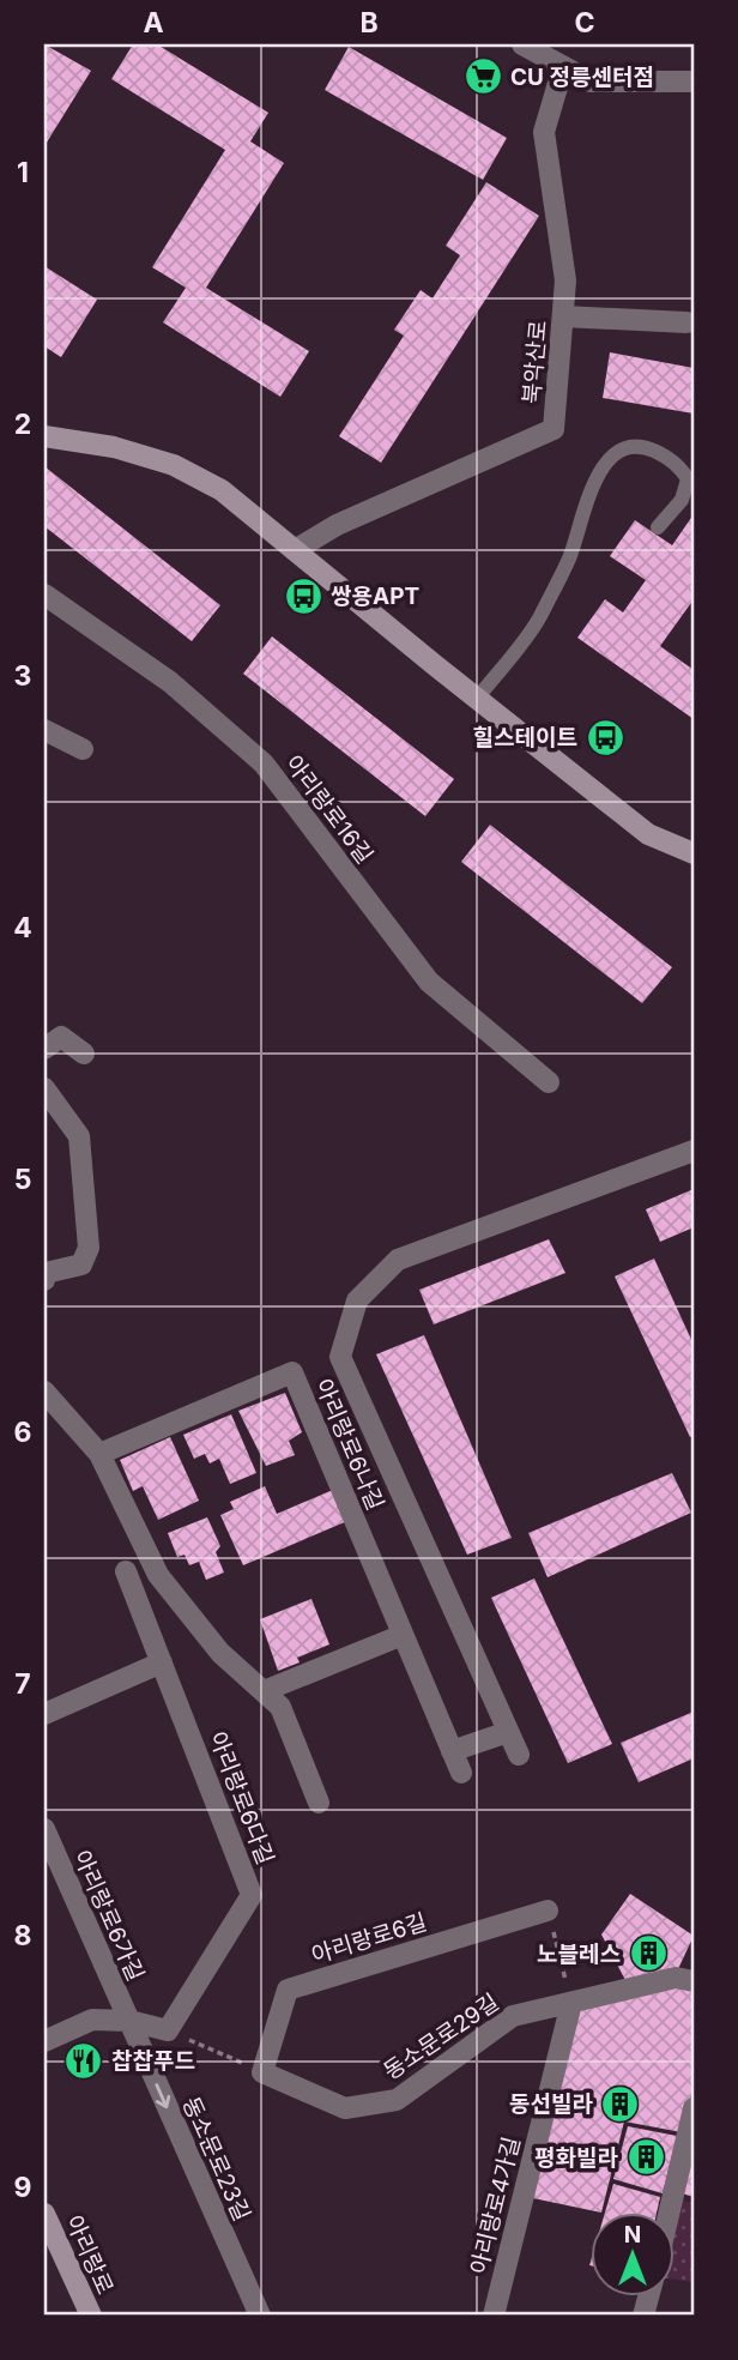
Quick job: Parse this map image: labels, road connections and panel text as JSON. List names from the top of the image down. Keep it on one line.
{"streets":{"street":["북악산로","아리랑로16길","아리랑로6나길","아리랑로6다길","아리랑로6가길","아리랑로6길","동소문로29길","동소문로23길","아리랑로4가길","아리랑로"]},"crossings":[["아리랑로6가길","동소문로23길"],["아리랑로6길","동소문로29길"],["동소문로29길","아리랑로4가길"]],"one_way":["동소문로23길"],"places":{"supermarket":["CU 정릉센터점"],"bus stop":["쌍용APT","힐스테이트"],"building":["노블레스","동선빌라","평화빌라"],"restaurant":["찹찹푸드"]},"north":"top","grid":{"columns":["A","B","C"],"rows":["1","2","3","4","5","6","7","8","9"]}}
